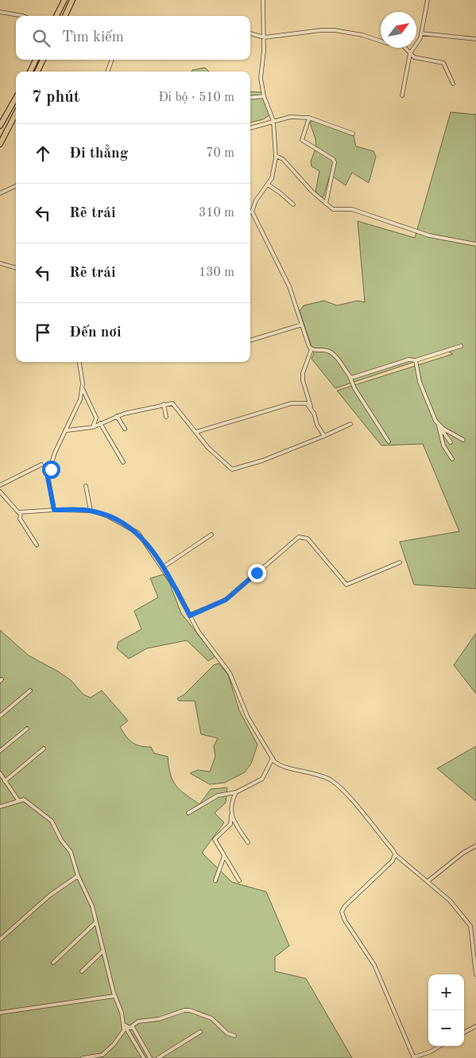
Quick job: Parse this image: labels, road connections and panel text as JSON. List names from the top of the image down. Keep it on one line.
{"north":"top right","page":{"search":"Tìm kiếm","heading":["7 phút","Đi bộ · 510 m"],"list":[["Đi thẳng","70 m"],["Rẽ trái","310 m"],["Rẽ trái","130 m"],"Đến nơi"],"map_buttons":["+","−"]}}
